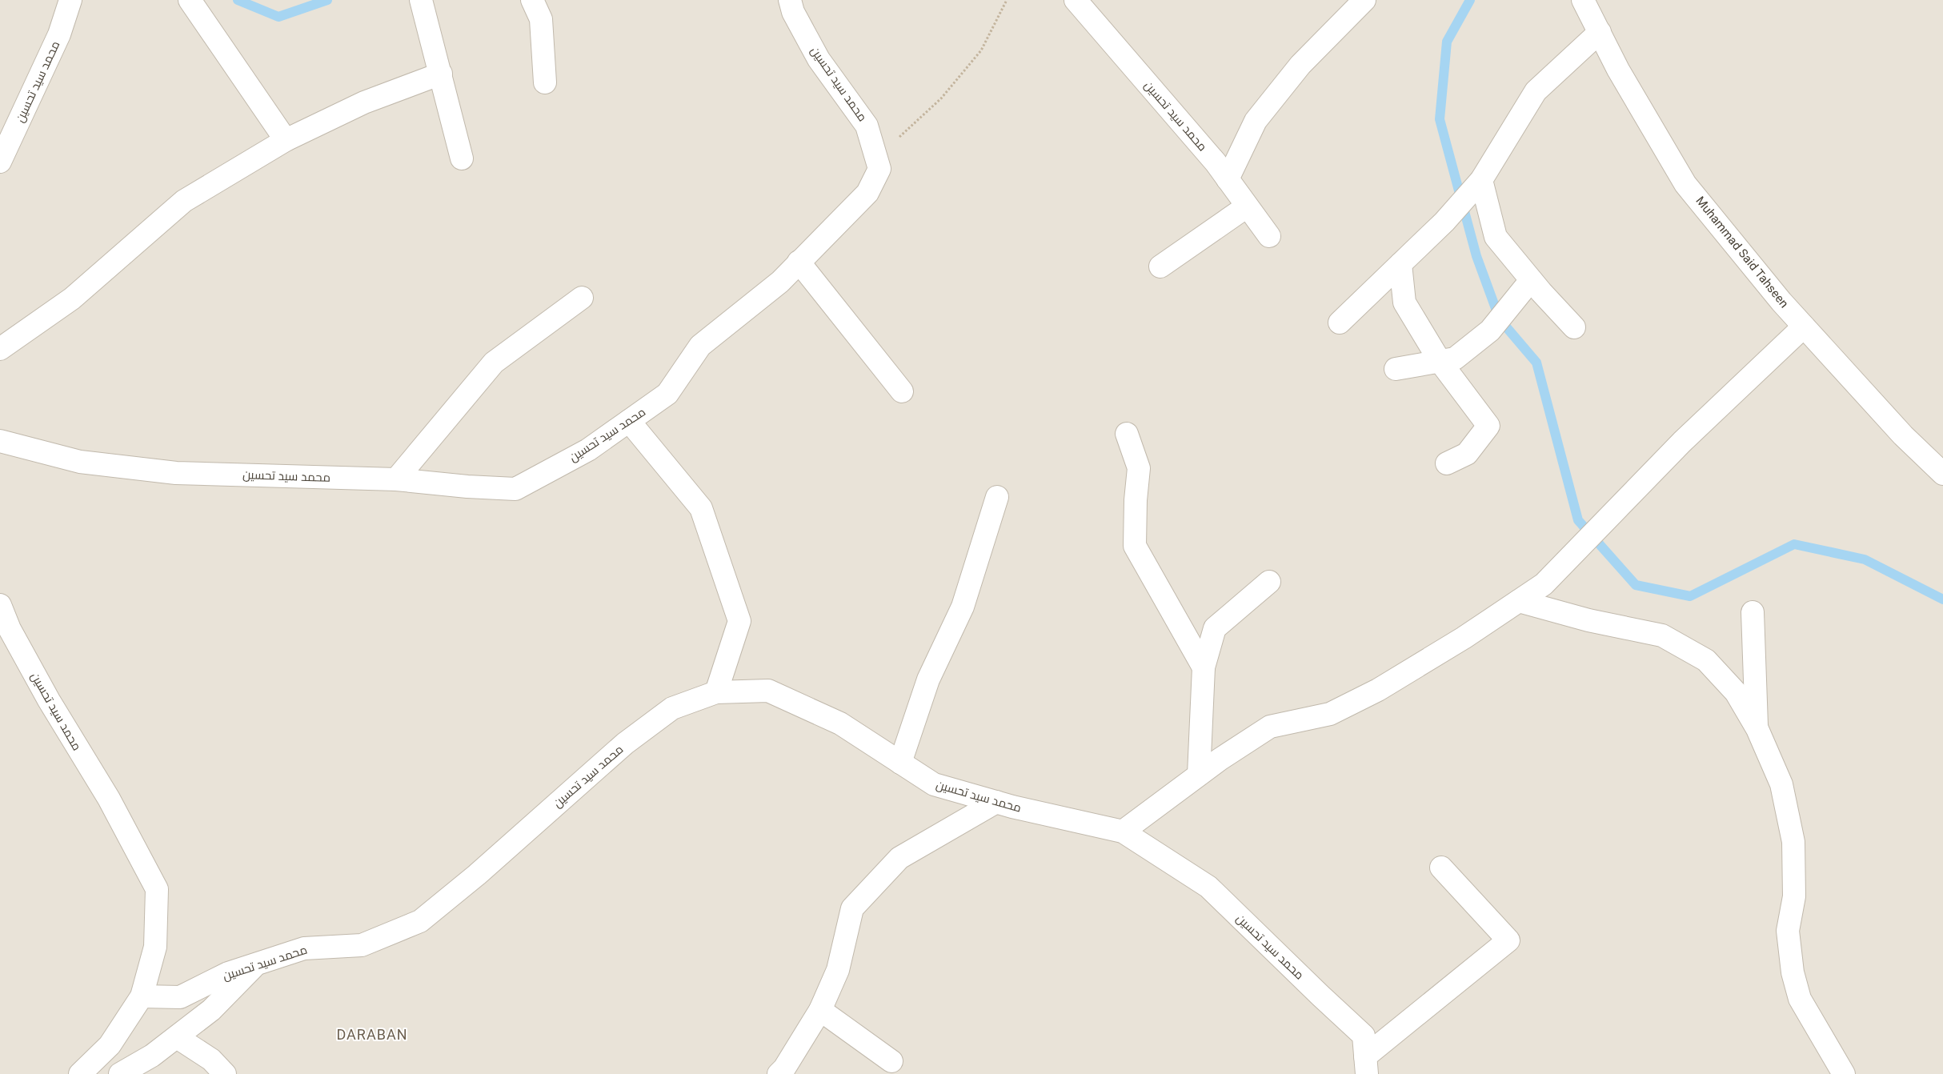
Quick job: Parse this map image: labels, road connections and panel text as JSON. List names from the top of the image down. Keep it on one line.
{"streets":{"street":["محمد سید تحسین","Muhammad Said Tahseen"]},"districts":["DARABAN"]}
